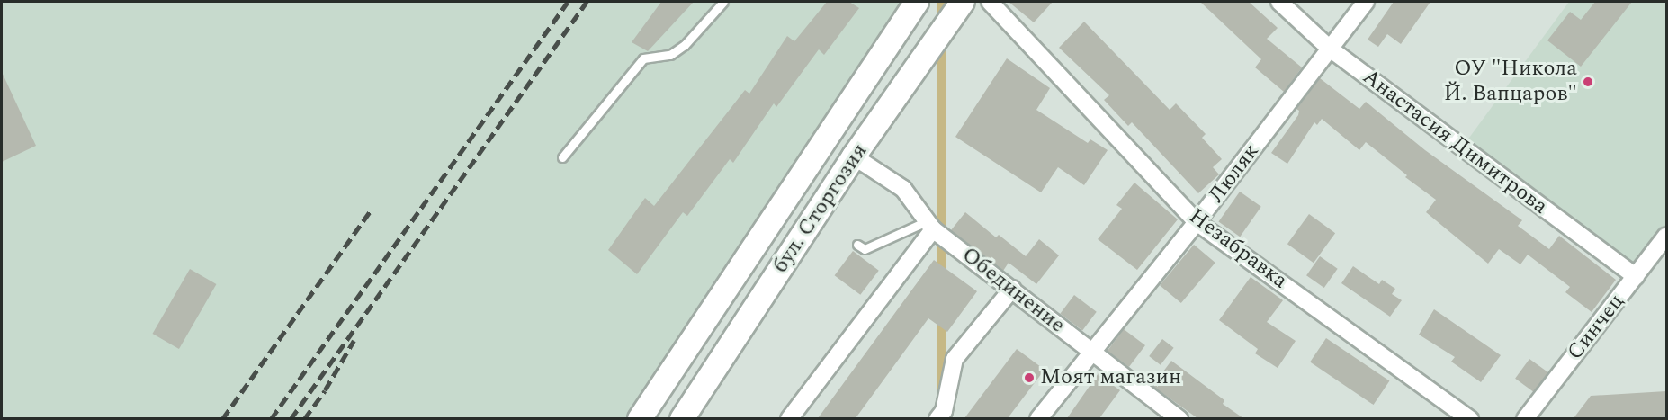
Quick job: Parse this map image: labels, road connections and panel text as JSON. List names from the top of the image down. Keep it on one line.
{"streets":{"main road":["бул. Сторгозия"],"street":["Анастасия Димитрова","Люляк","Незабравка","Обединение","Синчец"]},"crossings":[["Анастасия Димитрова","Люляк"],["Анастасия Димитрова","Синчец"],["Люляк","Незабравка"],["Люляк","Обединение"],["бул. Сторгозия","Обединение"]],"places":["ОУ \"Никола Й. Вапцаров\"","Моят магазин"]}
